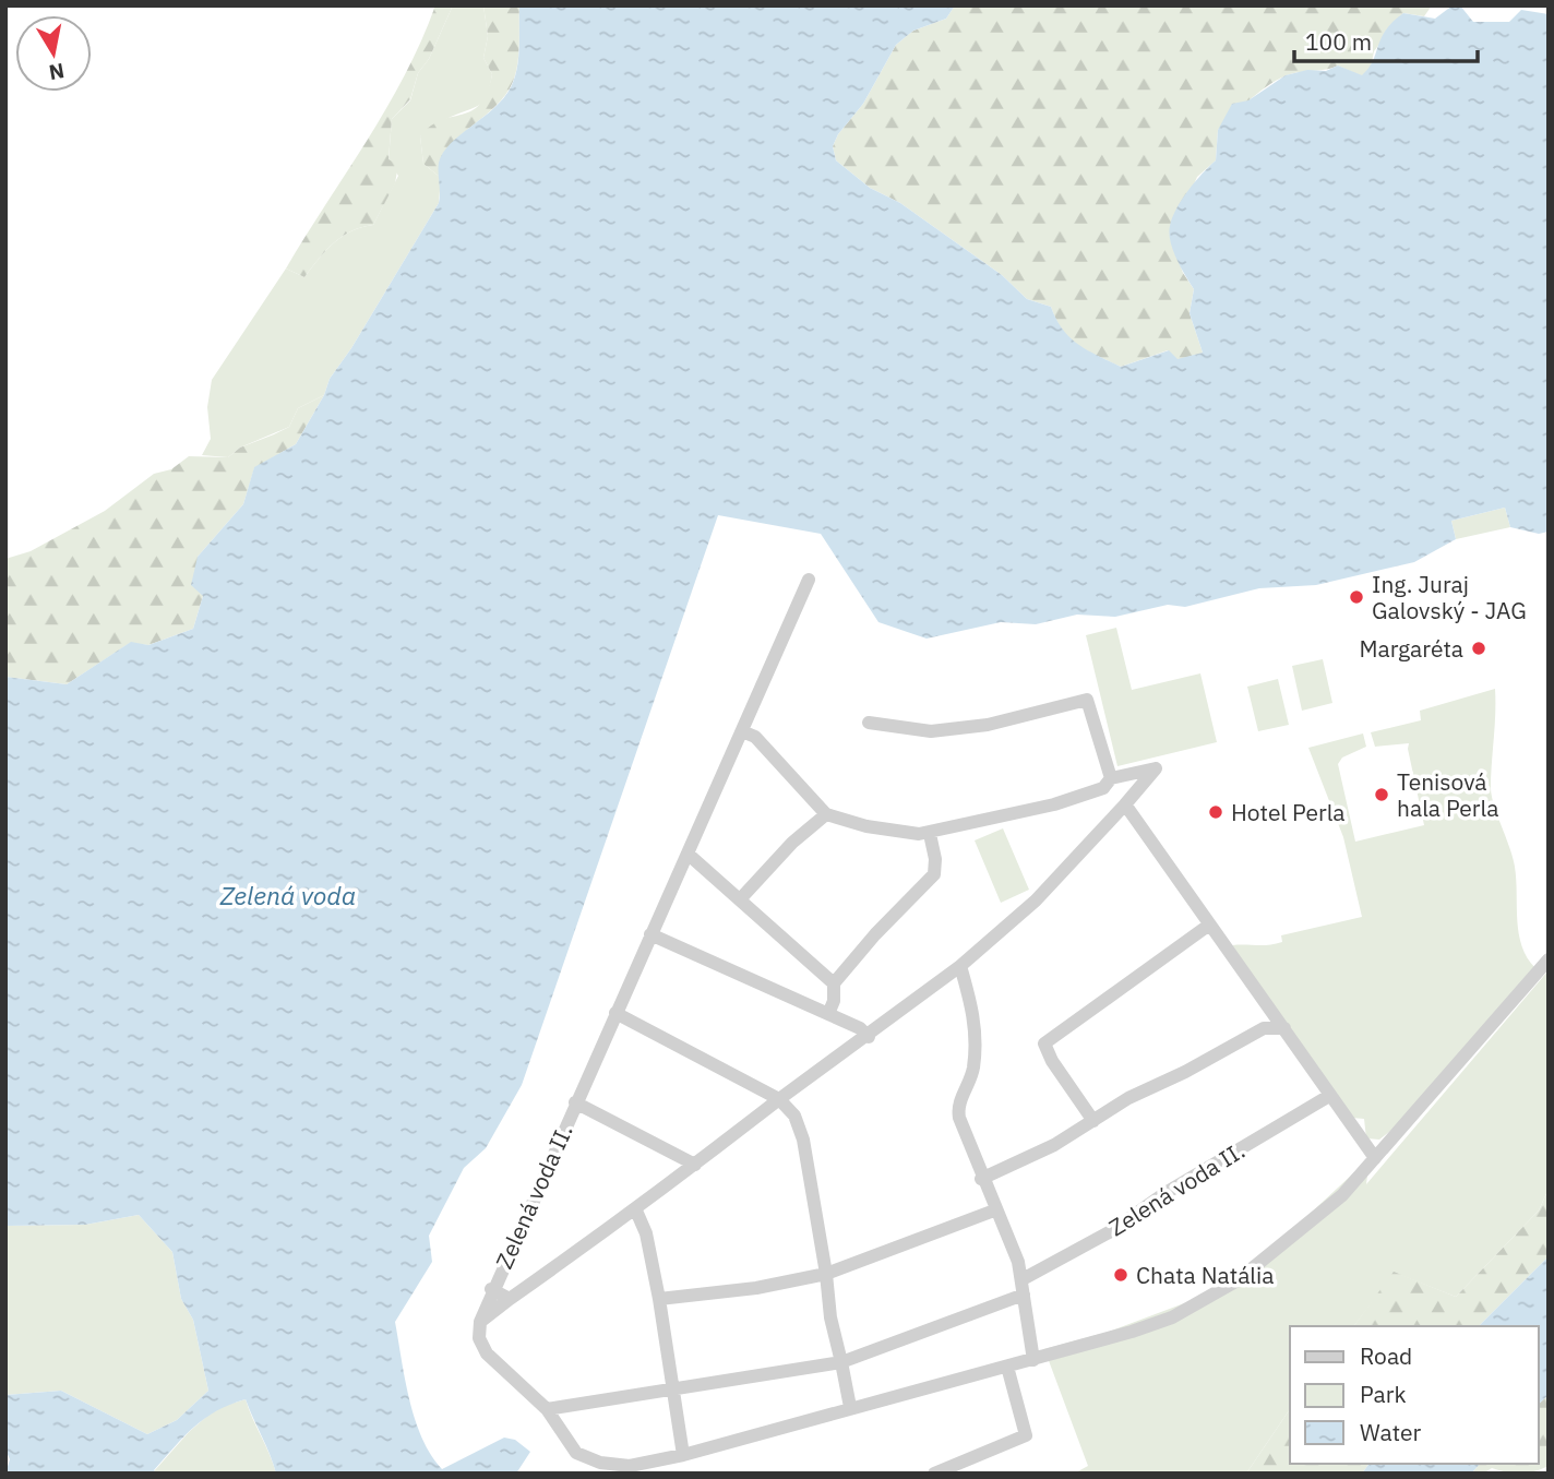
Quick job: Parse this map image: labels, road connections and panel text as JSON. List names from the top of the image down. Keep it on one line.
{"streets":{"street":["Zelená voda II."]},"water":["Zelená voda"],"places":["Ing. Juraj Galovský - JAG","Margaréta","Tenisová hala Perla","Hotel Perla","Chata Natália"],"legend":["Road","Park","Water"],"scale_bar":"100 m","north":"bottom"}
